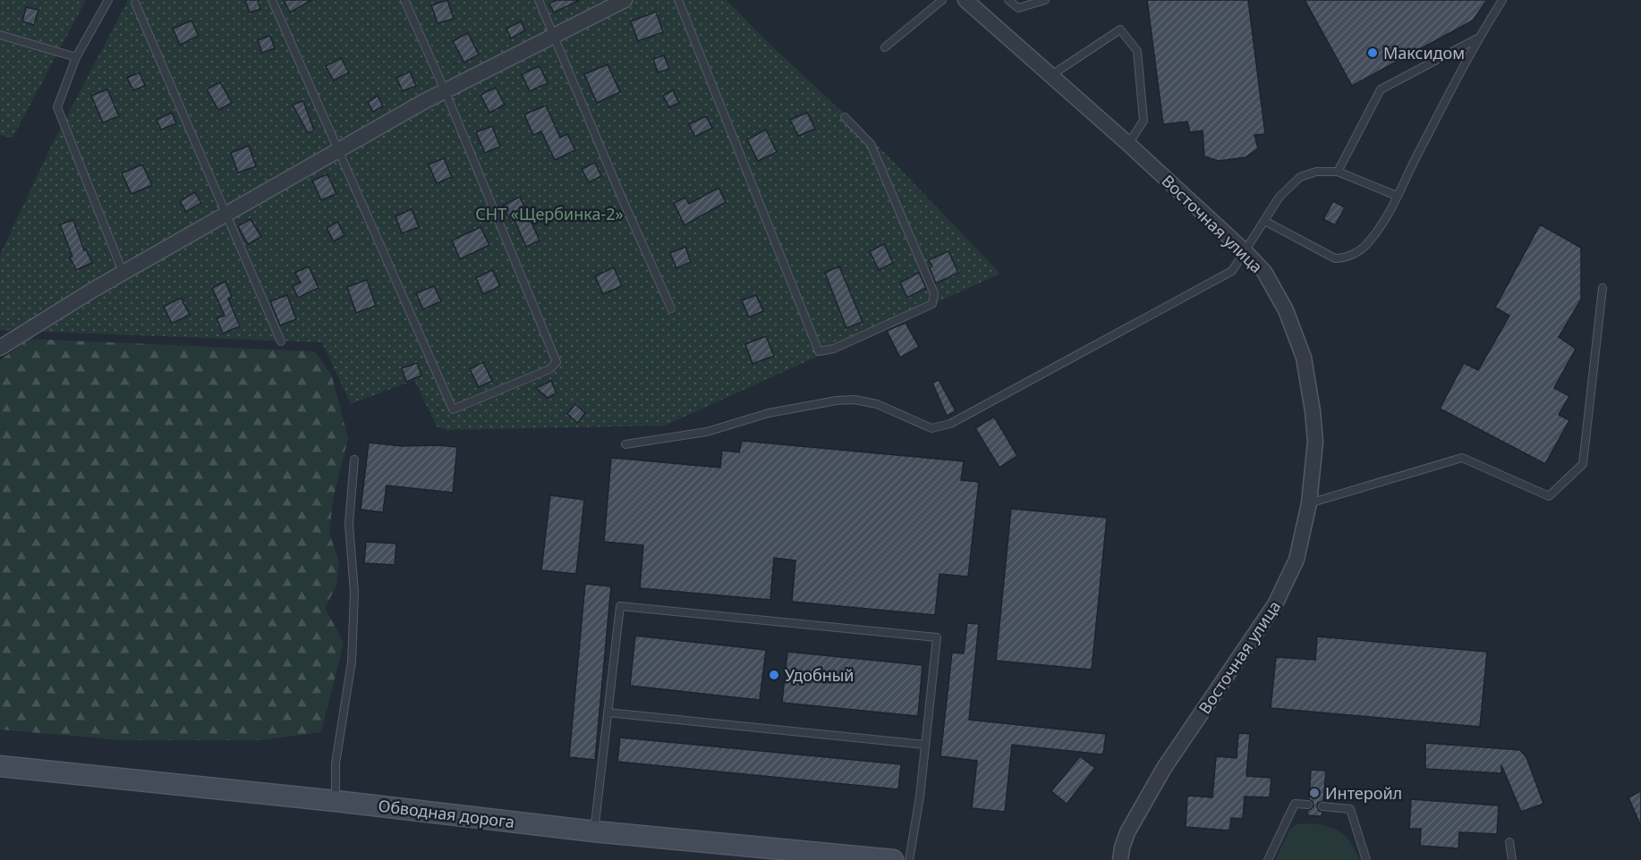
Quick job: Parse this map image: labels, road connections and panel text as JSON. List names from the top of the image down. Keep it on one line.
{"streets":{"main road":["Обводная дорога"],"street":["Восточная улица"]},"parks":["СНТ «Щербинка-2»"],"places":["Максидом","Удобный","Интеройл"]}
